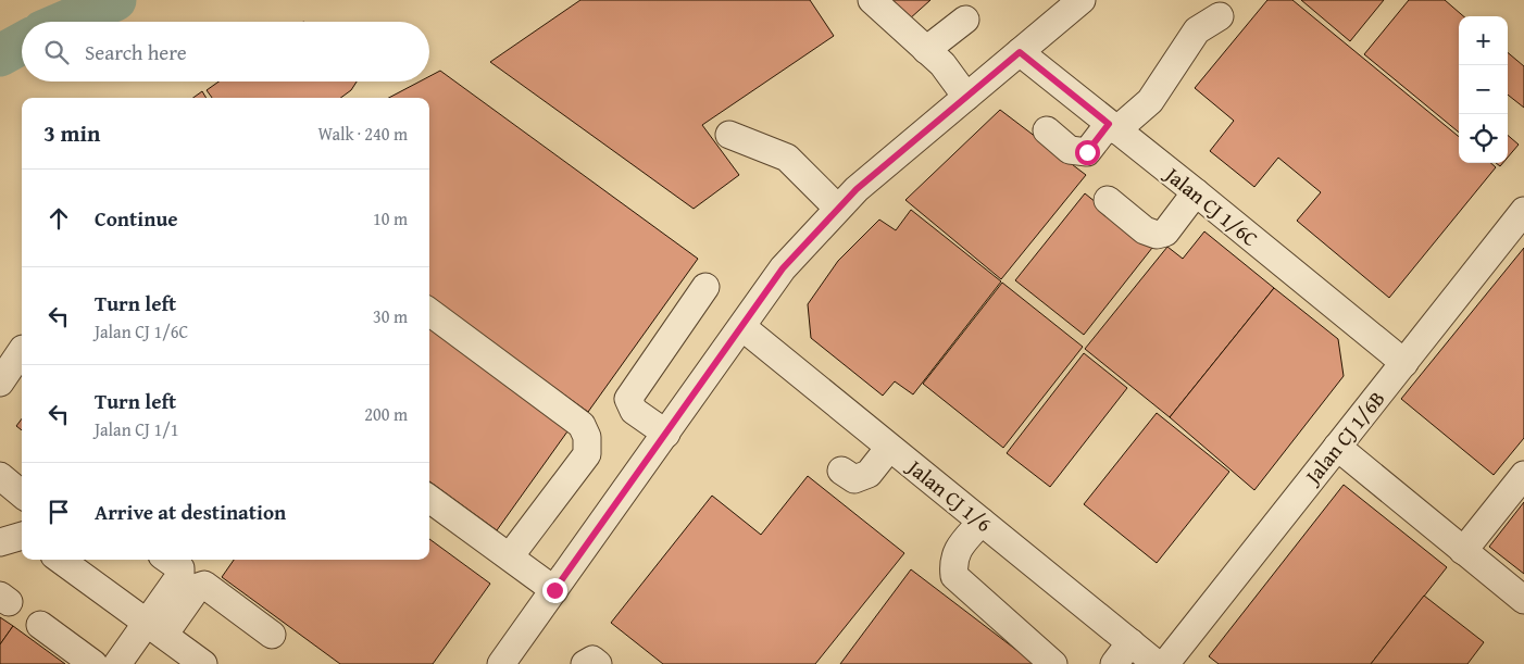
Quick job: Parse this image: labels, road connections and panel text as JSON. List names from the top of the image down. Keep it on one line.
{"streets":{"street":["Jalan CJ 1/6C","Jalan CJ 1/6B","Jalan CJ 1/6"]},"crossings":[["Jalan CJ 1/6C","Jalan CJ 1/6B"]],"page":{"map_buttons":["+","−"],"search":"Search here","heading":["3 min","Walk · 240 m"],"list":[["Continue","10 m"],["Turn left","Jalan CJ 1/6C","30 m"],["Turn left","Jalan CJ 1/1","200 m"],"Arrive at destination"]}}
